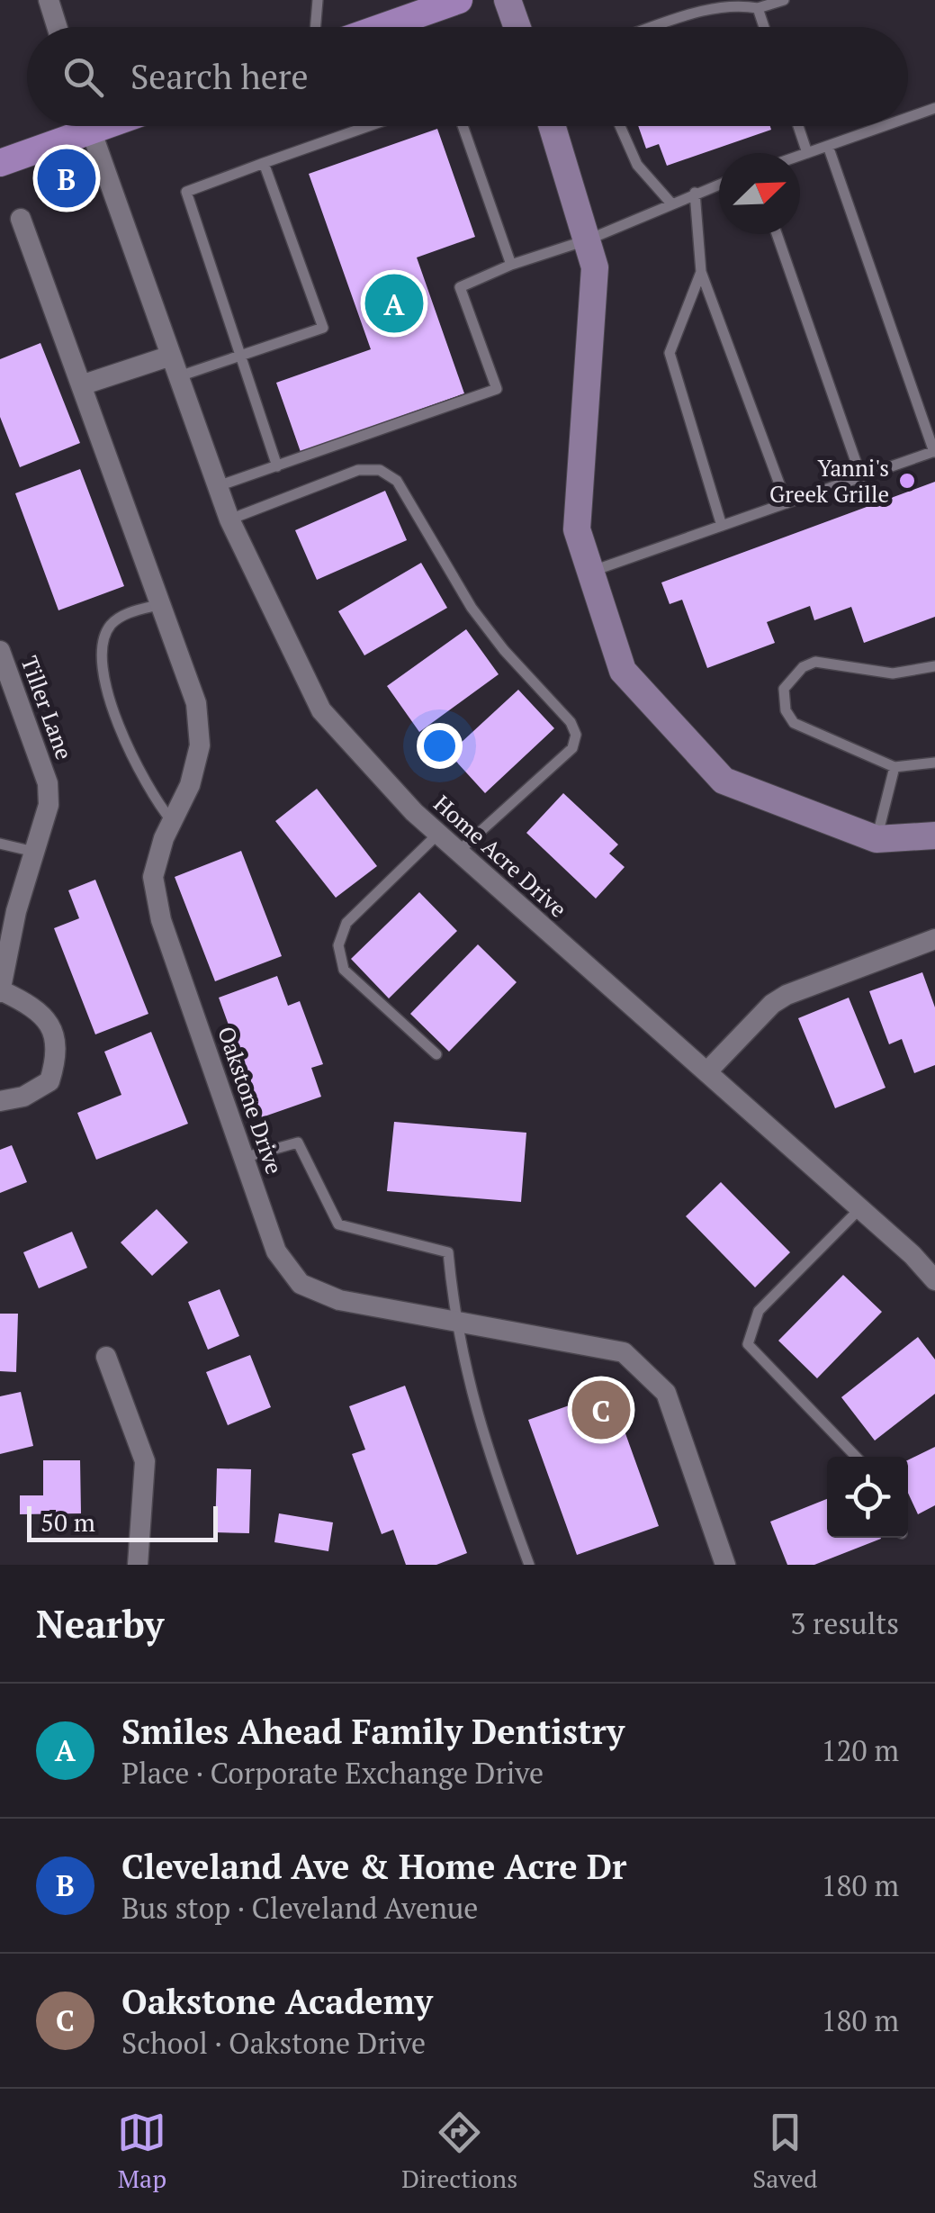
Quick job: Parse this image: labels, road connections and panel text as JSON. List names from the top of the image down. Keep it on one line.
{"streets":{"street":["Tiller Lane","Home Acre Drive","Oakstone Drive"]},"places":["Yanni's Greek Grille"],"scale_bar":"50 m","north":"top right","page":{"search":"Search here","pins":["B","A","C"],"scale":"50 m","heading":["Nearby","3 results"],"list":[{"mark":"A","name":"Smiles Ahead Family Dentistry","note":"Place · Corporate Exchange Drive","value":"120 m"},{"mark":"B","name":"Cleveland Ave & Home Acre Dr","note":"Bus stop · Cleveland Avenue","value":"180 m"},{"mark":"C","name":"Oakstone Academy","note":"School · Oakstone Drive","value":"180 m"}],"nav":["Map","Directions","Saved"]}}
